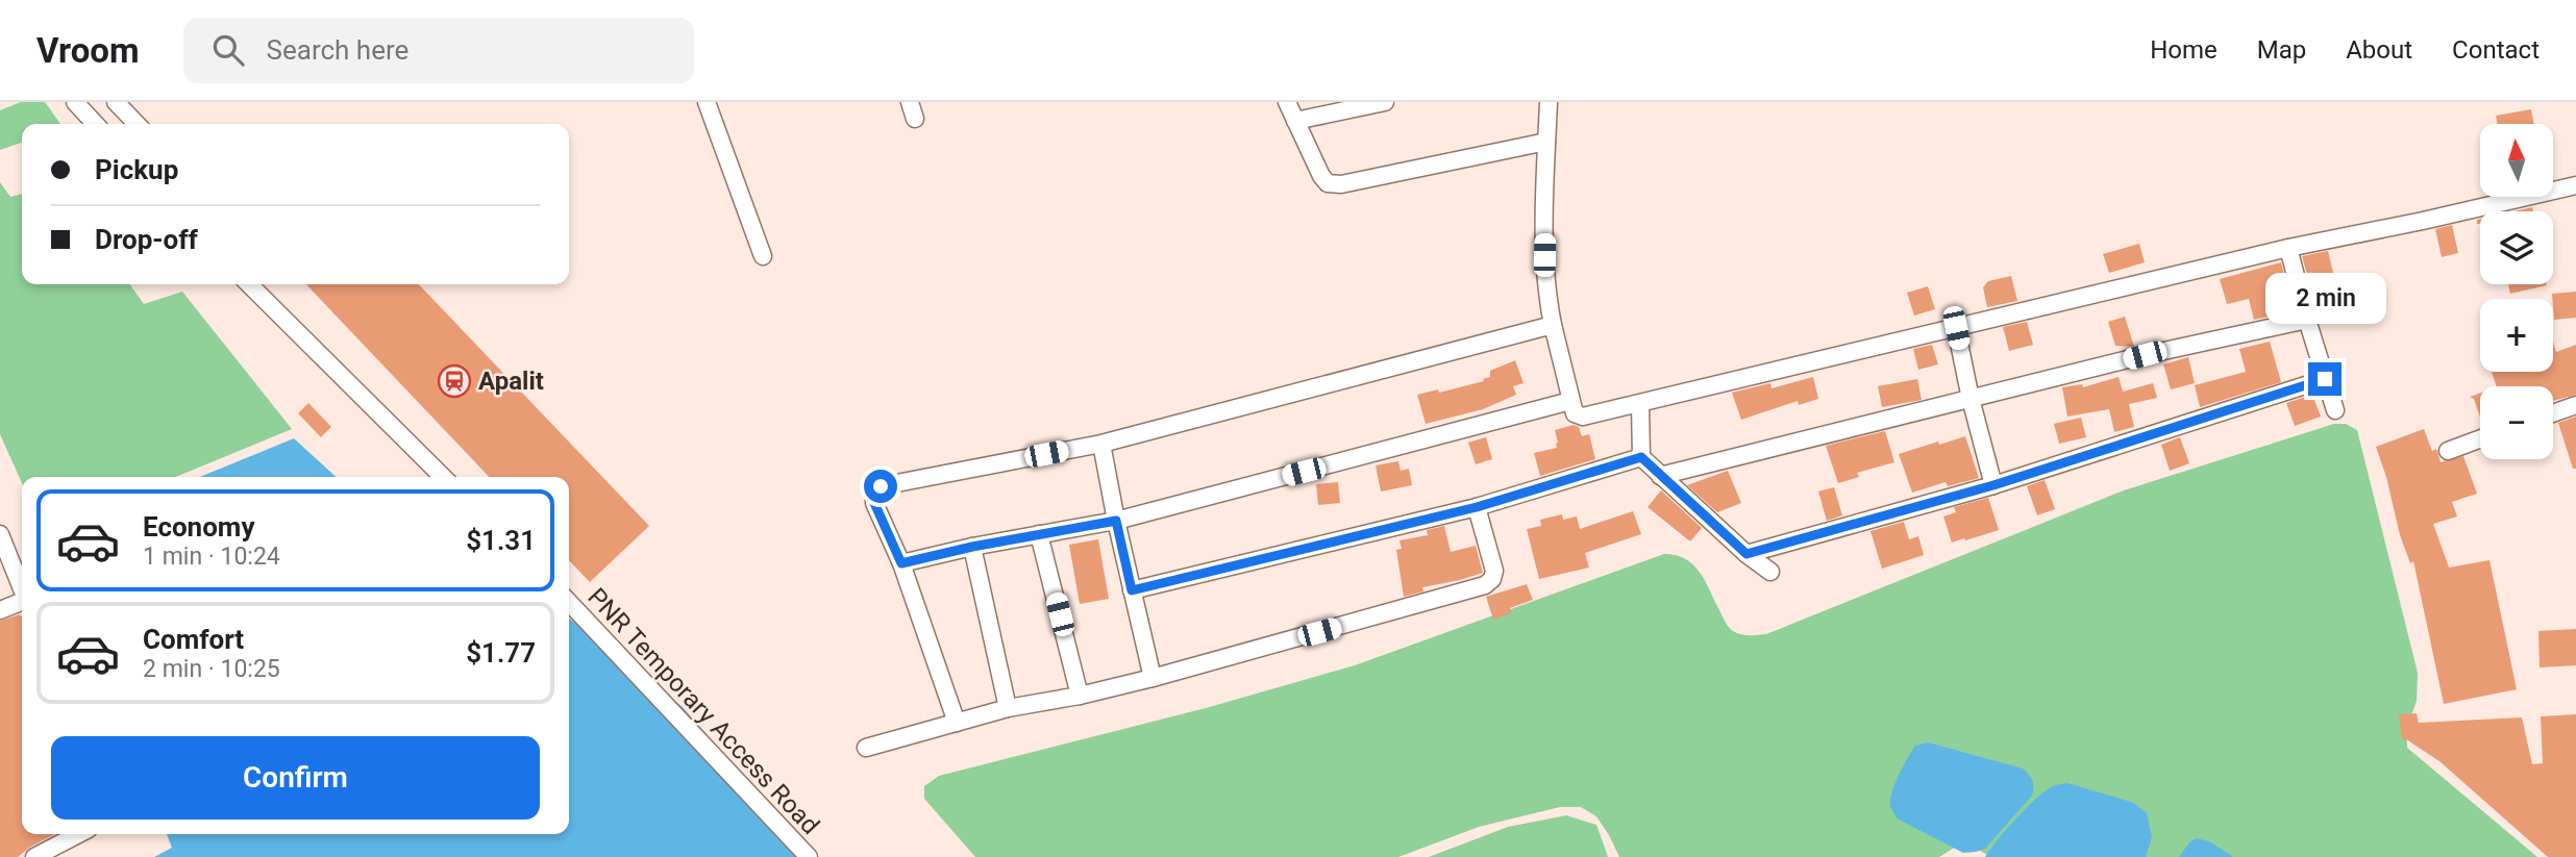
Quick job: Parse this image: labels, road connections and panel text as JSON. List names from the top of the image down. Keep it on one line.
{"streets":{"street":["PNR Temporary Access Road"]},"places":{"station":["Apalit"]},"north":"top","page":{"header":"Vroom","search":"Search here","nav":["Home","Map","About","Contact"],"map_buttons":["+","−"],"banner":["Pickup","Drop-off"],"bubble":"2 min","list":[{"name":"Economy","note":"1 min · 10:24","value":"$1.31"},{"name":"Comfort","note":"2 min · 10:25","value":"$1.77"}],"buttons":"Confirm"}}
